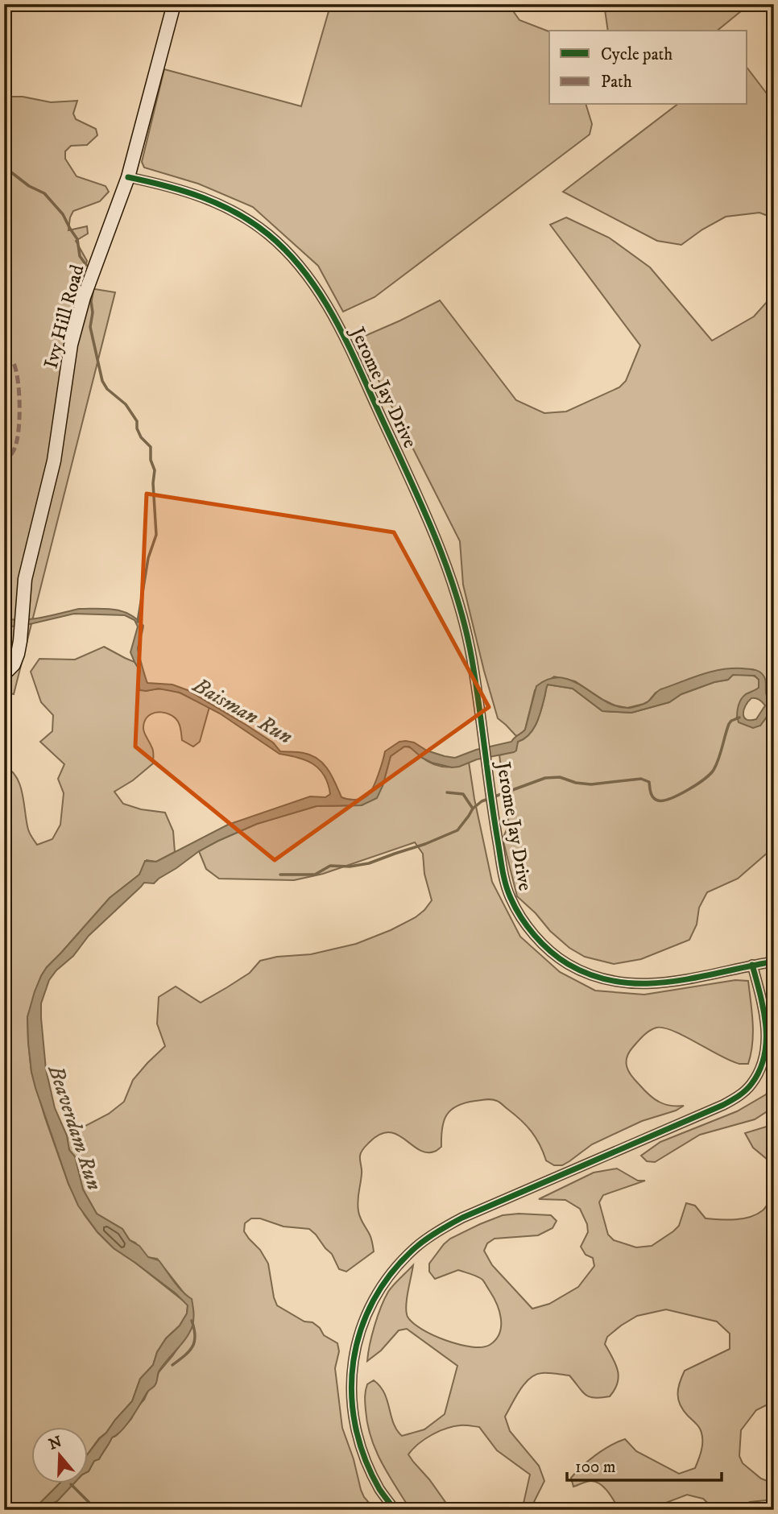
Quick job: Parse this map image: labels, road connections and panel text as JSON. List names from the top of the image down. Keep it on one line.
{"streets":{"street":["Ivy Hill Road","Jerome Jay Drive"]},"crossings":[["Ivy Hill Road","Jerome Jay Drive"]],"water":["Baisman Run","Beaverdam Run"],"legend":["Cycle path","Path"],"scale_bar":"100 m","north":"top"}
